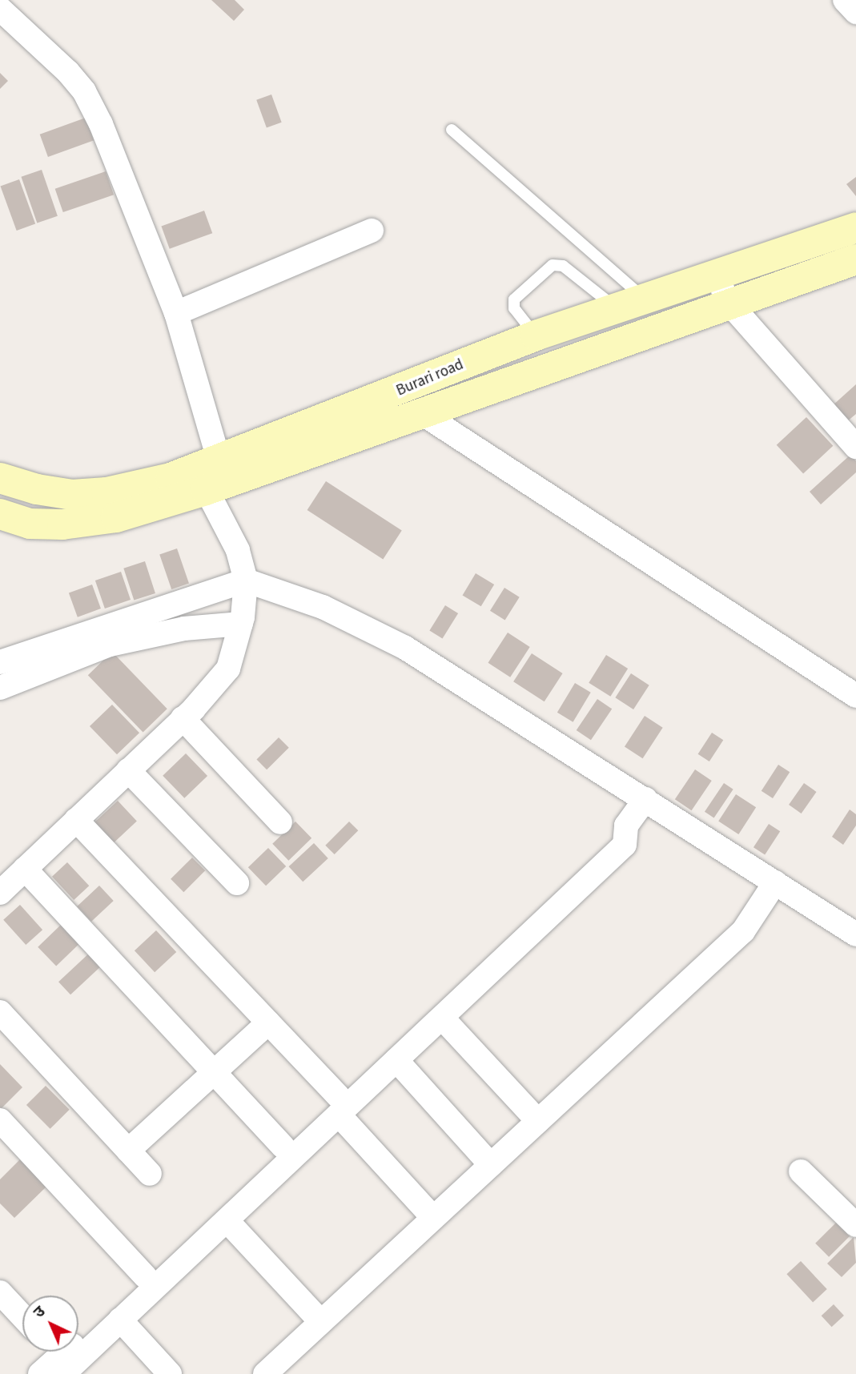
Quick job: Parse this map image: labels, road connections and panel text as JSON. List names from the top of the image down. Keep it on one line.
{"streets":{"main road":["Burari road"]},"north":"top left"}
